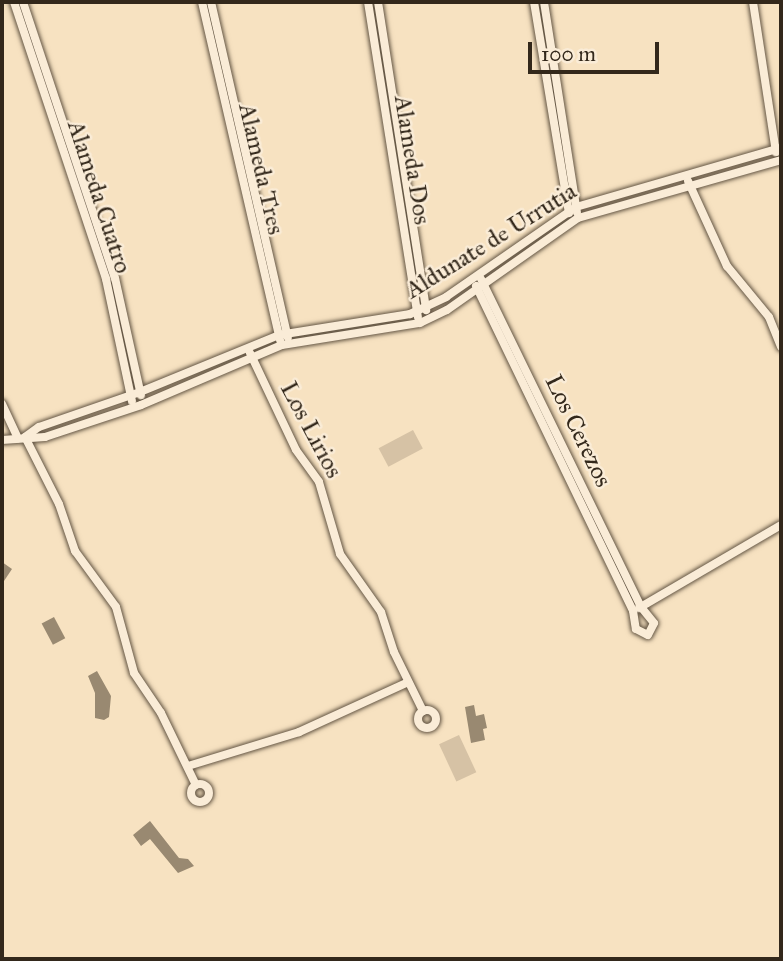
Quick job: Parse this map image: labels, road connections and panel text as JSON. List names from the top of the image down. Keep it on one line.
{"streets":{"street":["Alameda Dos","Alameda Tres","Alameda Cuatro","Aldunate de Urrutia","Los Lirios","Los Cerezos"]},"crossings":[["Alameda Dos","Aldunate de Urrutia"],["Alameda Tres","Aldunate de Urrutia"],["Alameda Cuatro","Aldunate de Urrutia"],["Aldunate de Urrutia","Los Lirios"],["Aldunate de Urrutia","Los Cerezos"]],"scale_bar":"100 m"}
